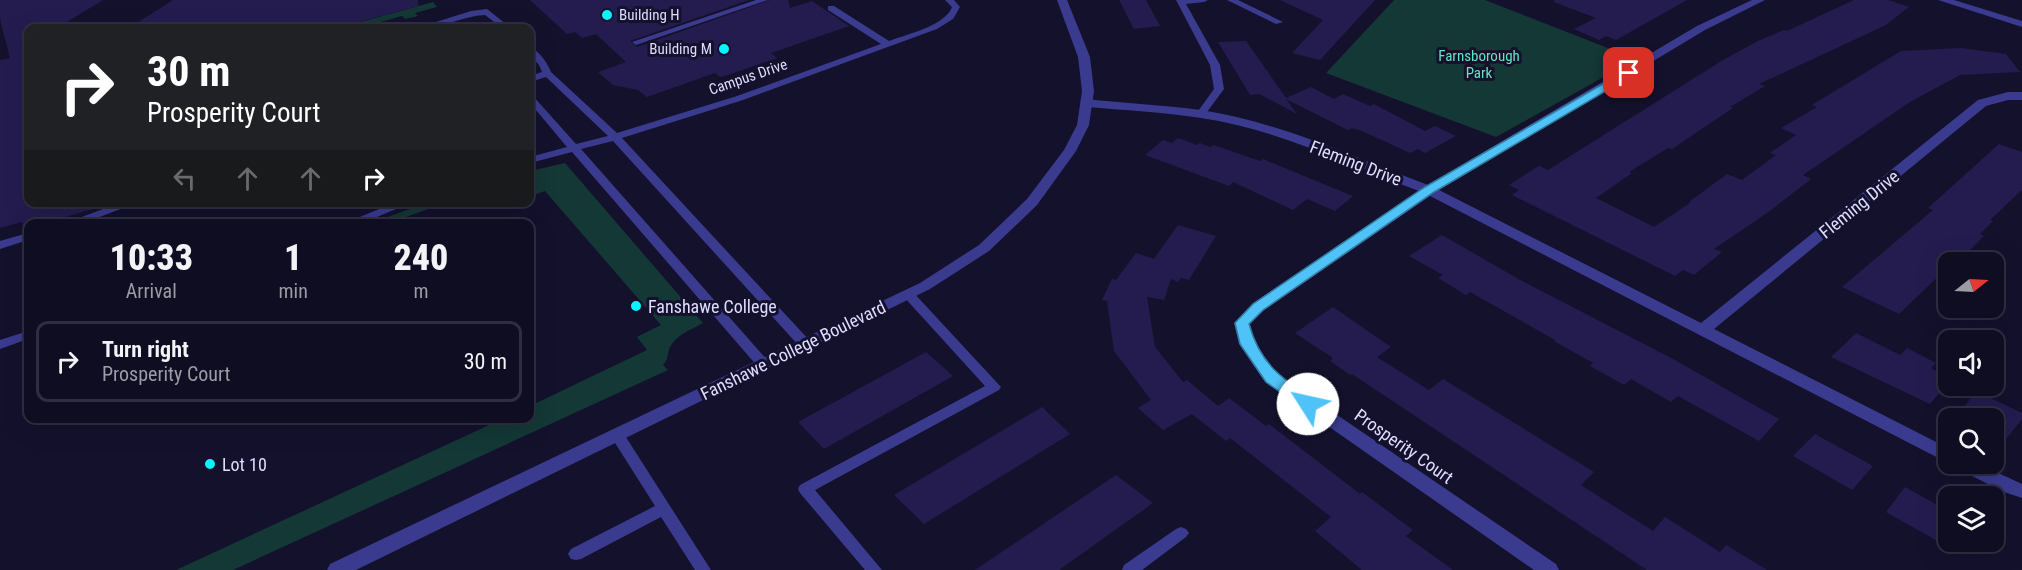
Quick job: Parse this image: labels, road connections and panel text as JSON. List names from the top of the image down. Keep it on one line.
{"streets":{"street":["Fleming Drive","Fanshawe College Boulevard","Prosperity Court"],"lane":["Campus Drive"]},"crossings":[["Fleming Drive","Fanshawe College Boulevard"],["Fleming Drive","Prosperity Court"]],"parks":["Farnsborough Park"],"places":["Building H","Building M","Fanshawe College","Lot 10"],"north":"right","page":{"turn":["30 m","Prosperity Court"],"eta":["10:33","Arrival","1","min","240","m"],"list":[{"name":"Turn right","note":"Prosperity Court","value":"30 m"}]}}
